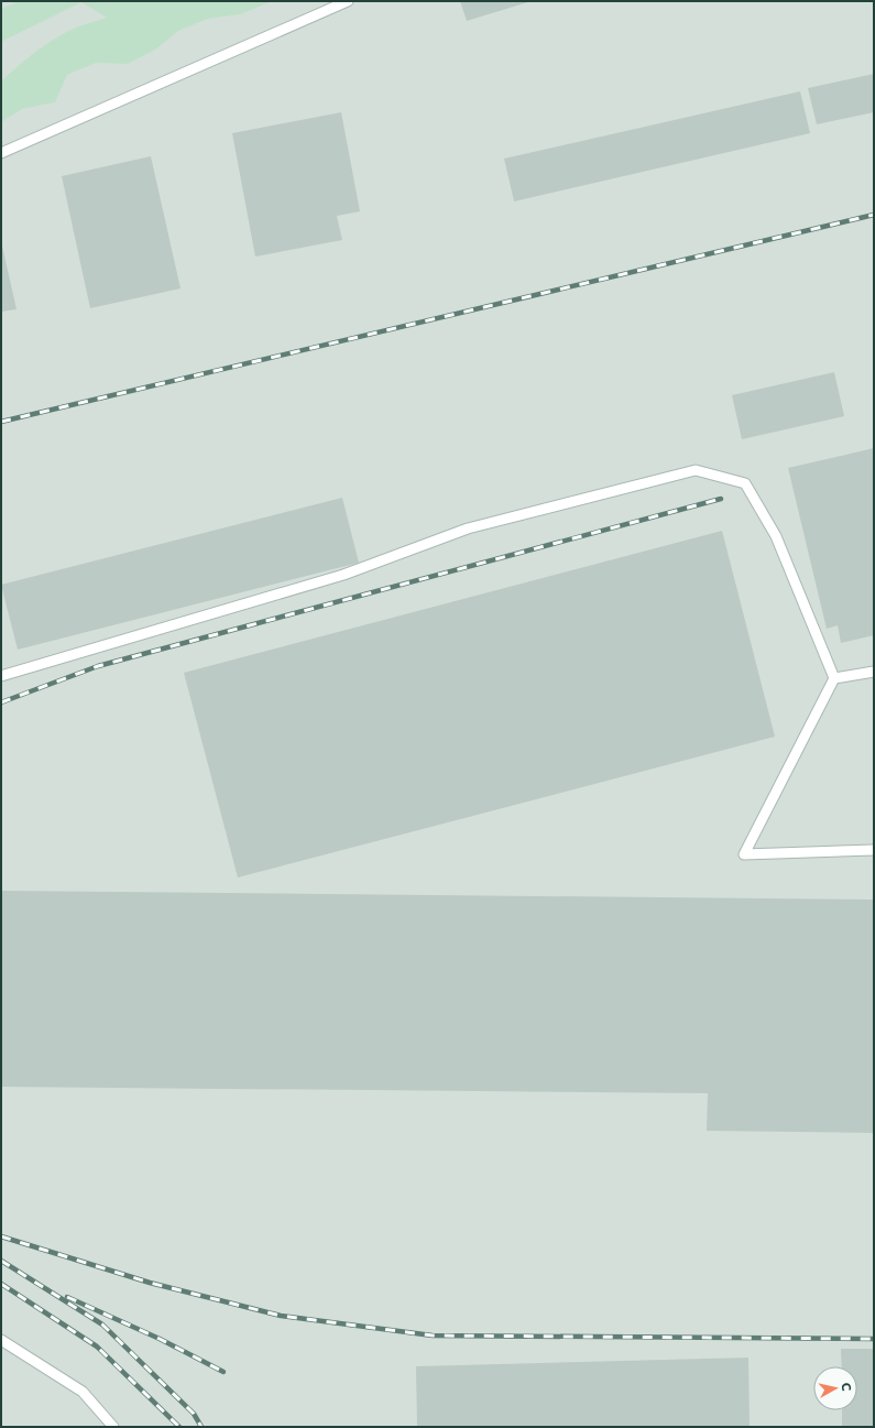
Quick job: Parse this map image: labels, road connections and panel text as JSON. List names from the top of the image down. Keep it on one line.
{"north":"right"}
